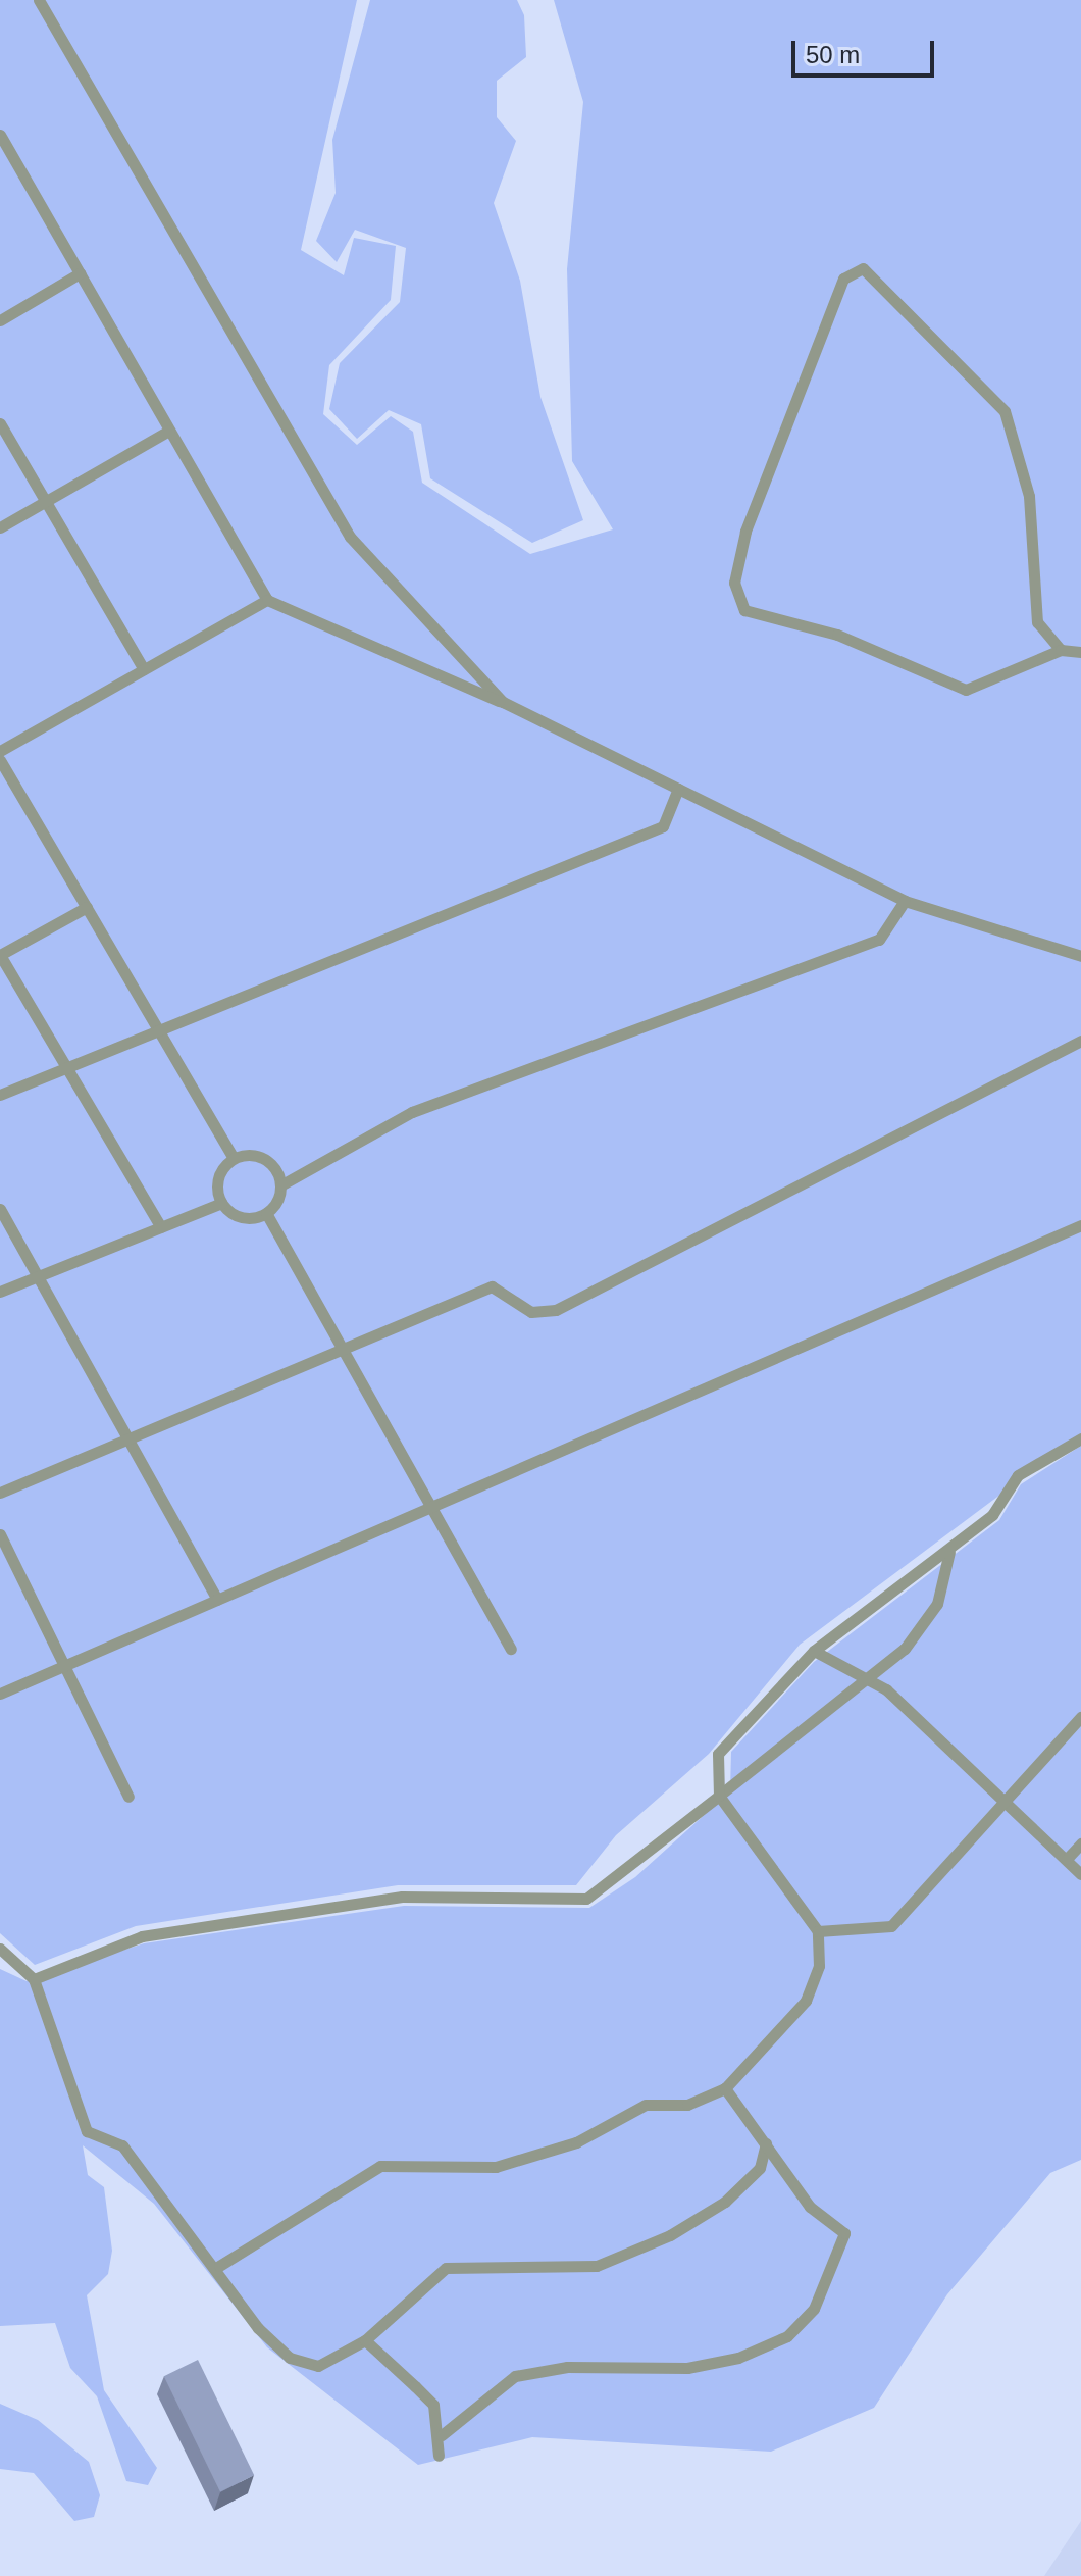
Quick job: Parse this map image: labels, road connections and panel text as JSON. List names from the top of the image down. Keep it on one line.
{"scale_bar":"50 m"}
